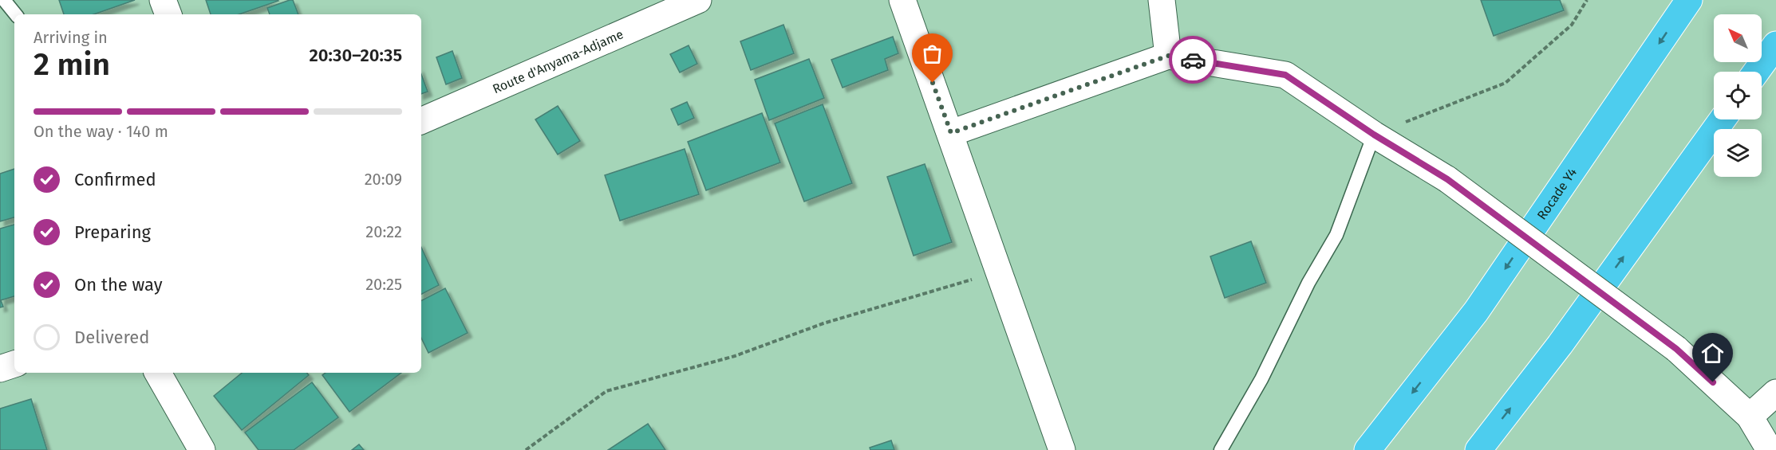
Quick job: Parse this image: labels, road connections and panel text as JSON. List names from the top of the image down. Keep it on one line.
{"streets":{"highway":["Rocade Y4"],"street":["Route d'Anyama-Adjame"]},"north":"top left","page":{"heading":["2 min","Arriving in","20:30–20:35"],"bar":"On the way · 140 m","list":[["Confirmed","20:09"],["Preparing","20:22"],["On the way","20:25"],"Delivered"]}}
